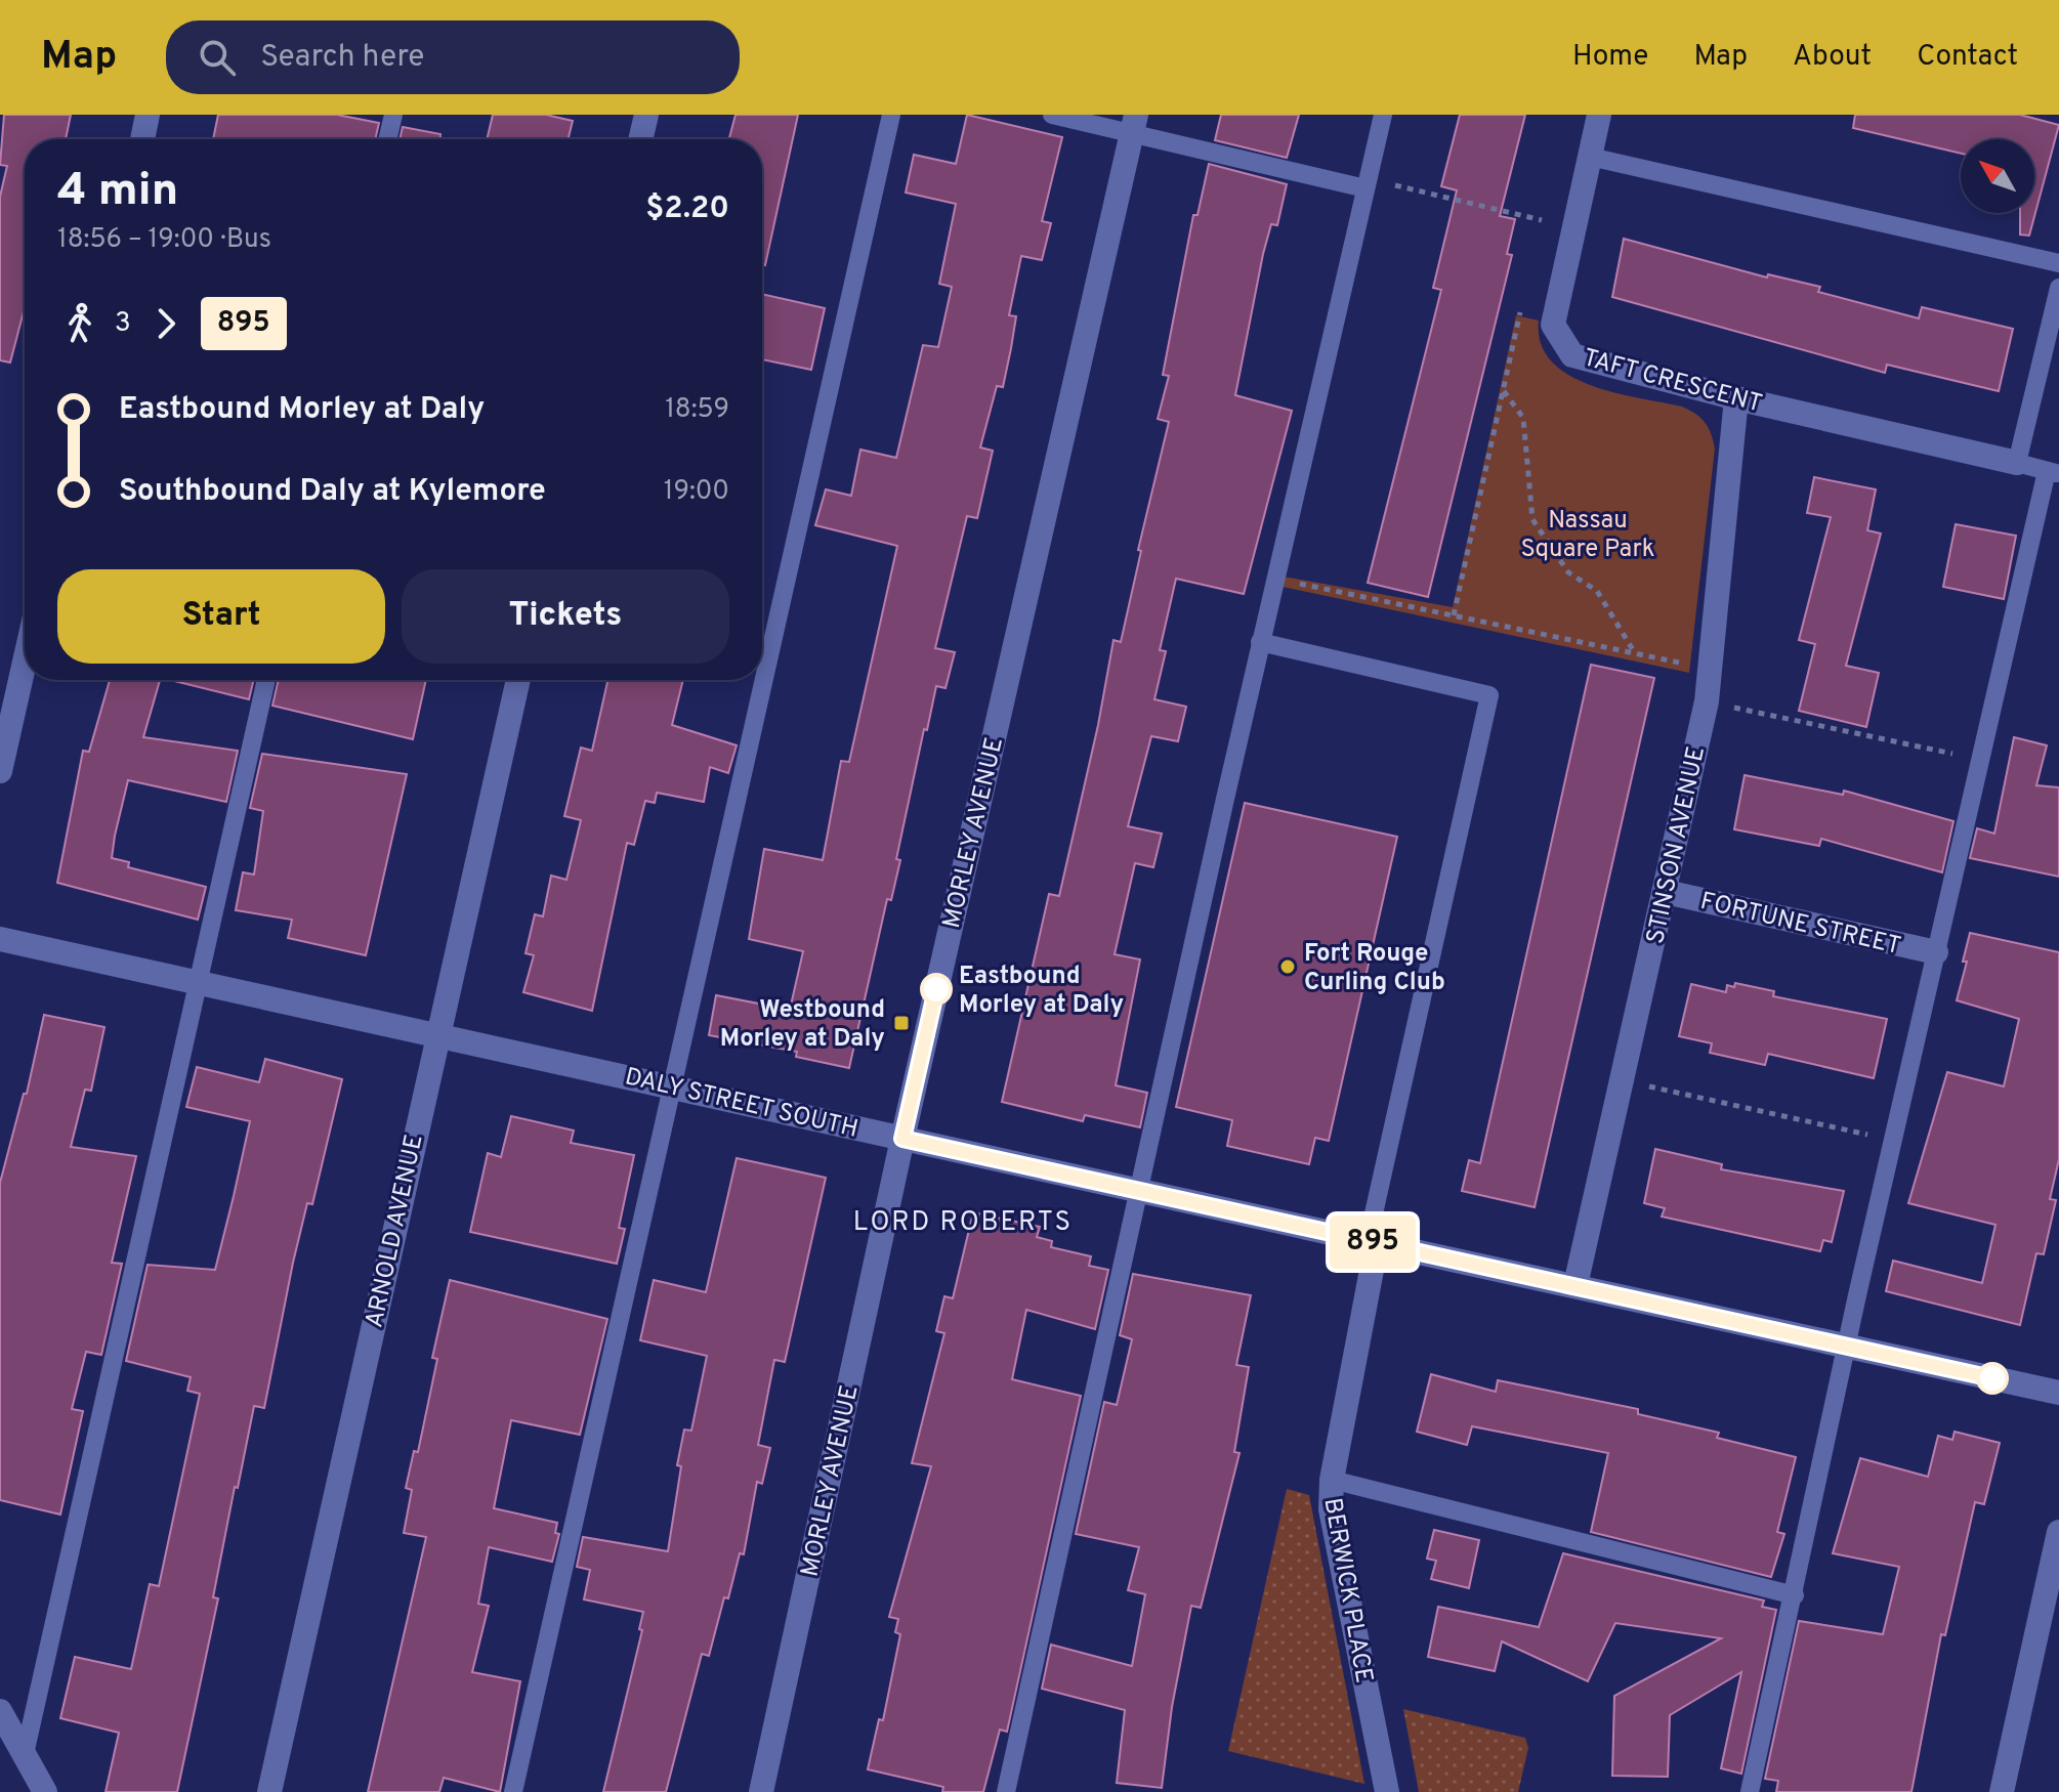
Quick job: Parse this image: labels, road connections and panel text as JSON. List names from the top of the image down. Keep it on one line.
{"streets":{"street":["TAFT CRESCENT","MORLEY AVENUE","STINSON AVENUE","FORTUNE STREET","DALY STREET SOUTH","ARNOLD AVENUE","BERWICK PLACE"]},"crossings":[["TAFT CRESCENT","STINSON AVENUE"],["MORLEY AVENUE","DALY STREET SOUTH"],["STINSON AVENUE","FORTUNE STREET"],["STINSON AVENUE","DALY STREET SOUTH"],["DALY STREET SOUTH","ARNOLD AVENUE"],["DALY STREET SOUTH","BERWICK PLACE"]],"districts":["LORD ROBERTS"],"parks":["Nassau Square Park"],"places":{"other":["Fort Rouge Curling Club","Eastbound Morley at Daly"],"transit":["Westbound Morley at Daly"]},"lines":["bus line 895"],"north":"top left","page":{"header":"Map","search":"Search here","nav":["Home","Map","About","Contact"],"on_map":"895","heading":["4 min","18:56 – 19:00 · Bus","$2.20"],"legs":["3","895"],"list":[{"name":"Eastbound Morley at Daly","value":"18:59"},{"name":"Southbound Daly at Kylemore","value":"19:00"}],"buttons":["Start","Tickets"]}}
